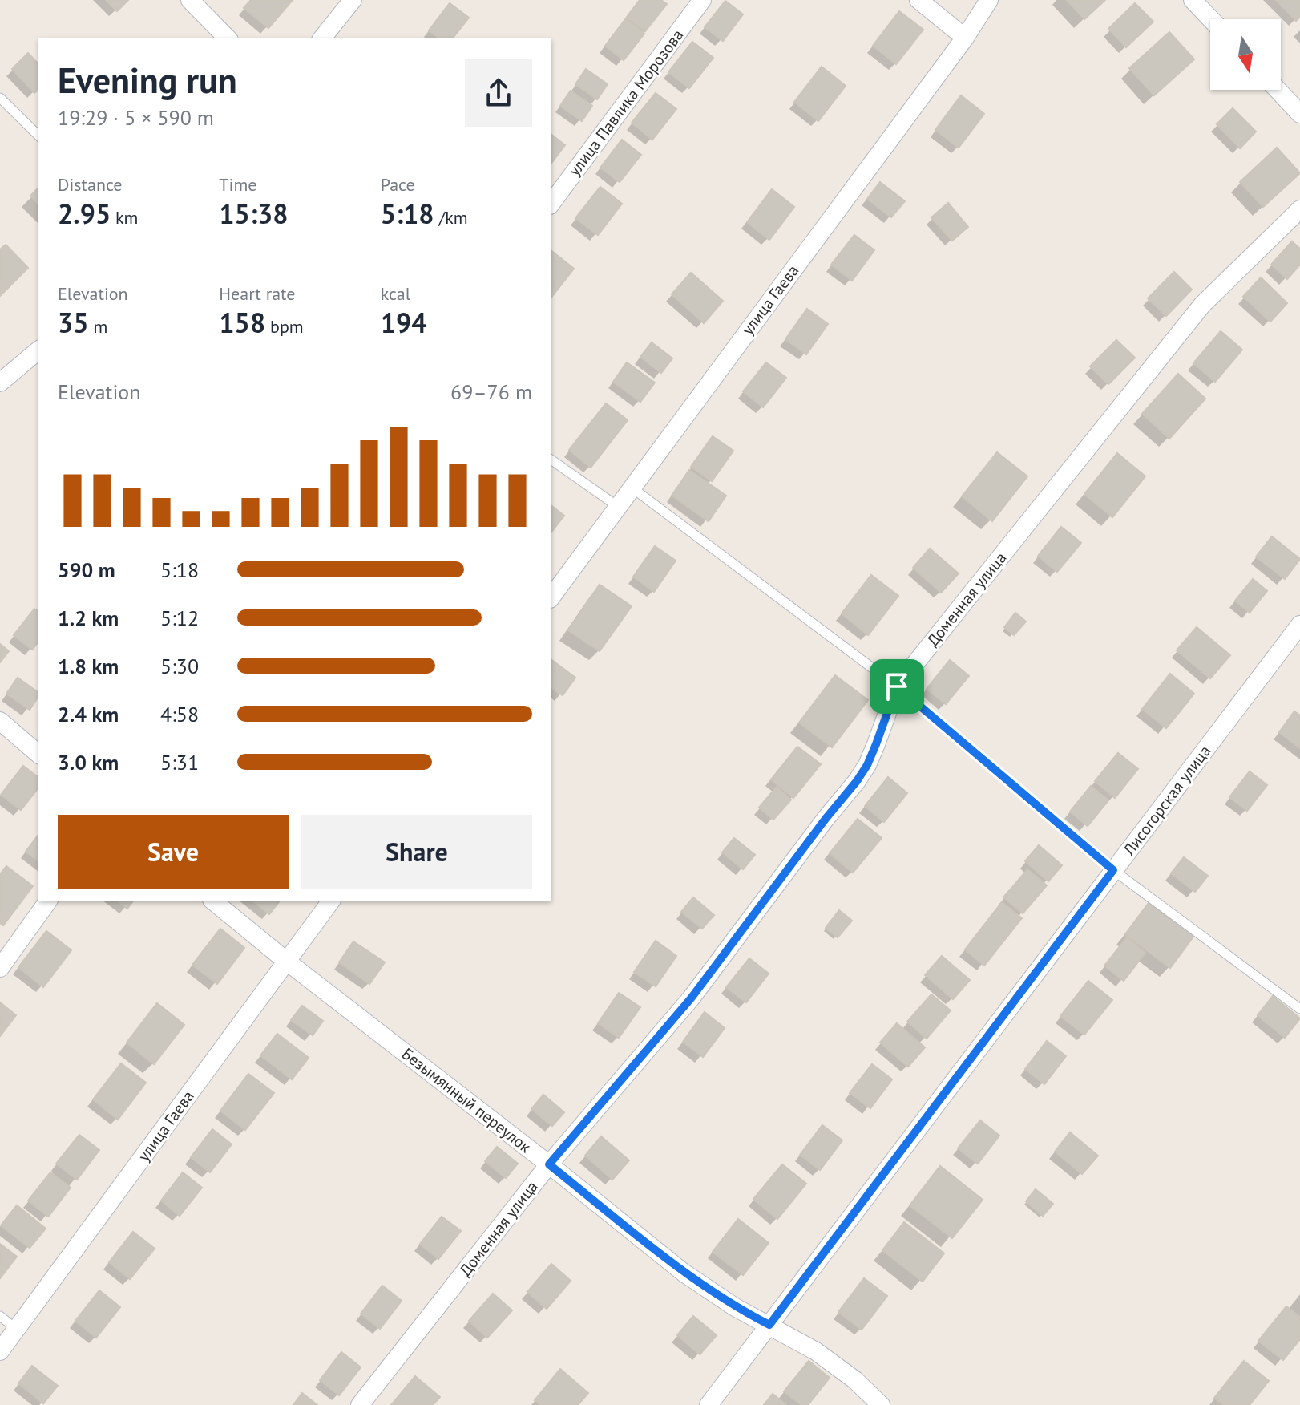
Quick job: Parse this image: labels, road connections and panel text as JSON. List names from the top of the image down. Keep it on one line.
{"streets":{"street":["улица Павлика Морозова","улица Гаева","Доменная улица","Лисогорская улица","Безымянный переулок"]},"crossings":[["улица Гаева","Безымянный переулок"],["Доменная улица","Безымянный переулок"],["Лисогорская улица","Безымянный переулок"]],"north":"bottom","page":{"heading":["Evening run","19:29 · 5 × 590 m"],"stats":[["Distance","2.95 km"],["Time","15:38"],["Pace","5:18 /km"],["Elevation","35 m"],["Heart rate","158 bpm"],["kcal","194"]],"chart":["Elevation","69–76 m"],"list":[{"name":"590 m","note":"5:18"},{"name":"1.2 km","note":"5:12"},{"name":"1.8 km","note":"5:30"},{"name":"2.4 km","note":"4:58"},{"name":"3.0 km","note":"5:31"}],"buttons":["Save","Share"]}}
